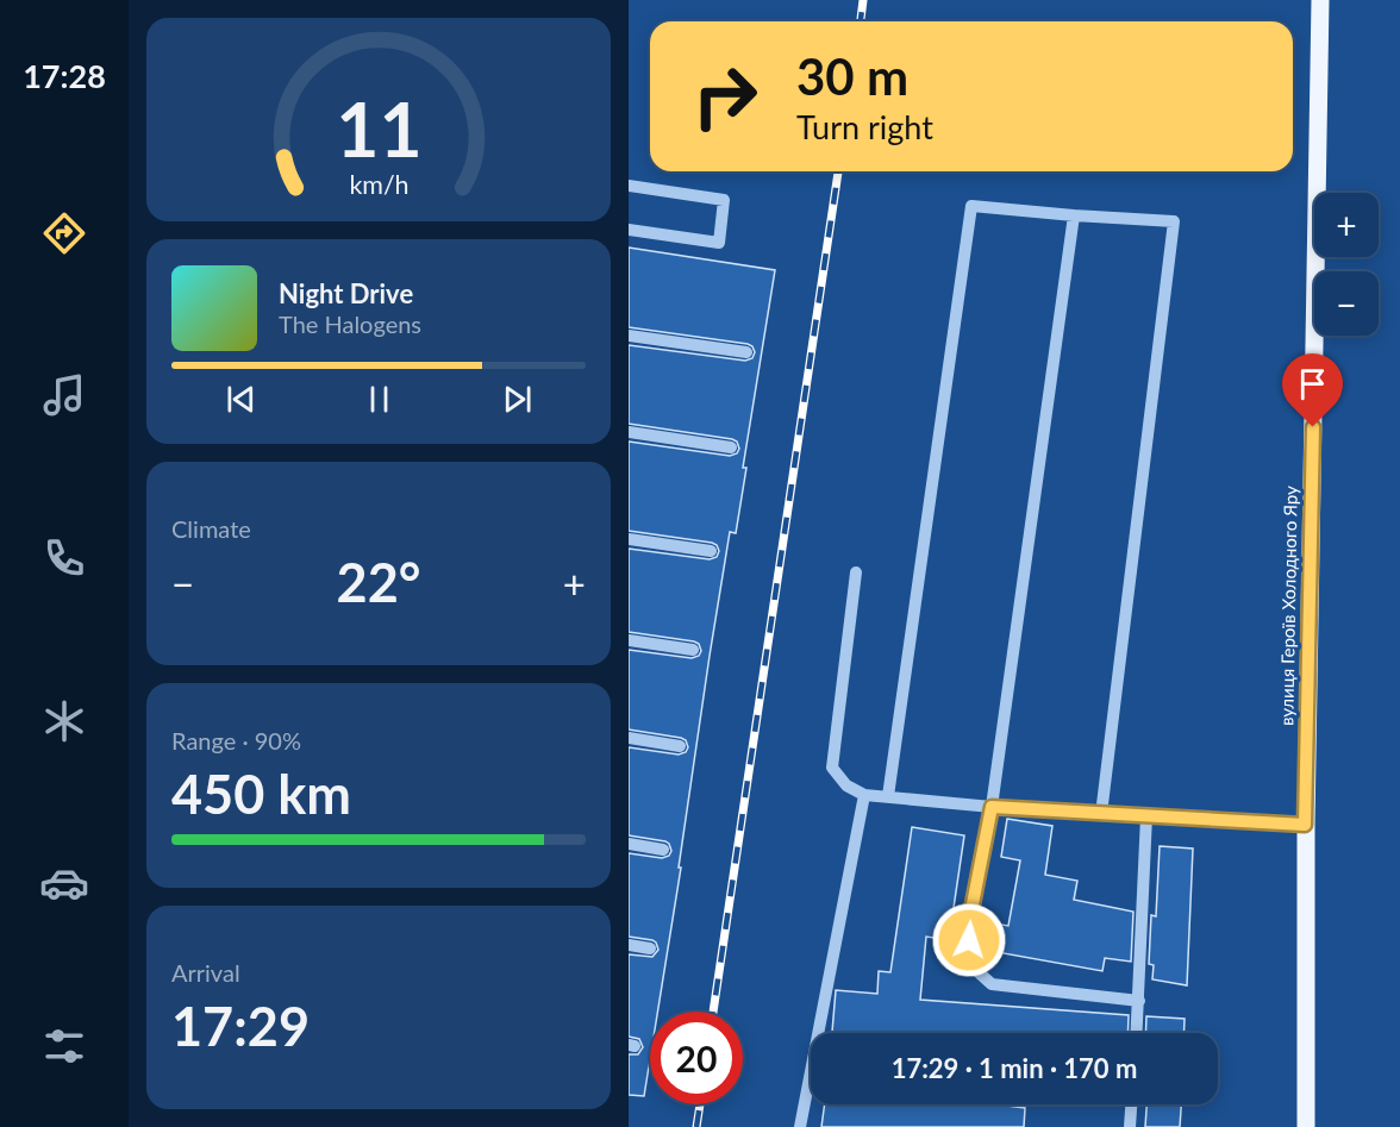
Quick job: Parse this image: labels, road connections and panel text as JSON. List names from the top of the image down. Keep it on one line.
{"streets":{"main road":["вулиця Героїв Холодного Яру"]},"page":{"tabs":"17:28","turn":["30 m","Turn right"],"map_buttons":["+","−"],"song":["Night Drive","The Halogens"],"tile":["Climate",["Range · 90%","450 km"],["Arrival","17:29"]],"heat":["−","22°","+"],"limit":"20","trip":"17:29 · 1 min · 170 m","gauge":["11","km/h"]}}
